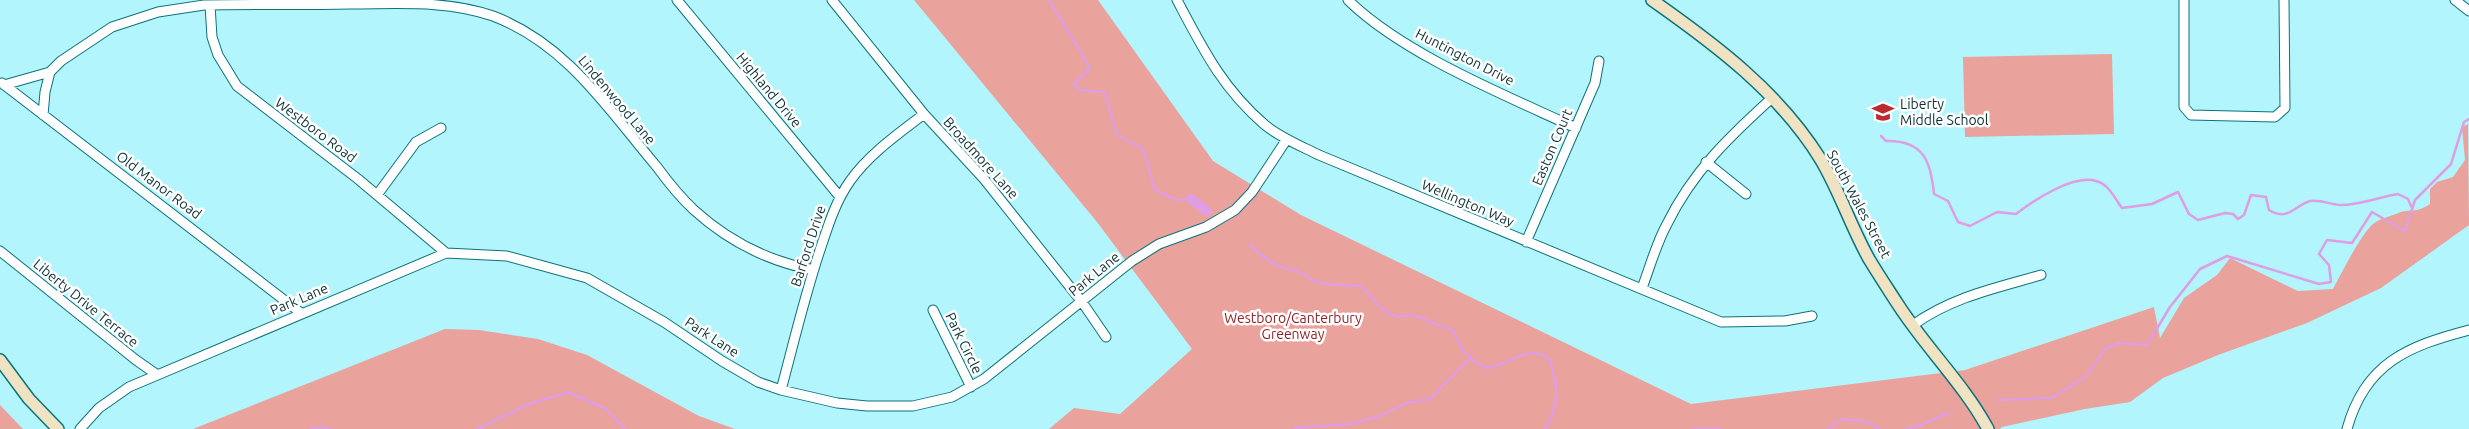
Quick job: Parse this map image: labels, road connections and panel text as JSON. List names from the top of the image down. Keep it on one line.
{"streets":{"street":["Huntington Drive","Highland Drive","Lindenwood Lane","Westboro Road","Easton Court","Broadmore Lane","Old Manor Road","Wellington Way","South Wales Street","Barford Drive","Park Lane","Liberty Drive Terrace","Park Circle"]},"crossings":[["Huntington Drive","Easton Court"],["Highland Drive","Barford Drive"],["Lindenwood Lane","Westboro Road"],["Lindenwood Lane","Old Manor Road"],["Lindenwood Lane","Barford Drive"],["Westboro Road","Park Lane"],["Easton Court","Wellington Way"],["Broadmore Lane","Barford Drive"],["Broadmore Lane","Park Lane"],["Old Manor Road","Park Lane"],["Wellington Way","Park Lane"],["Barford Drive","Park Lane"],["Park Lane","Liberty Drive Terrace"],["Park Lane","Park Circle"]],"parks":["Westboro/Canterbury Greenway"],"places":{"school or university":["Liberty Middle School"]}}
